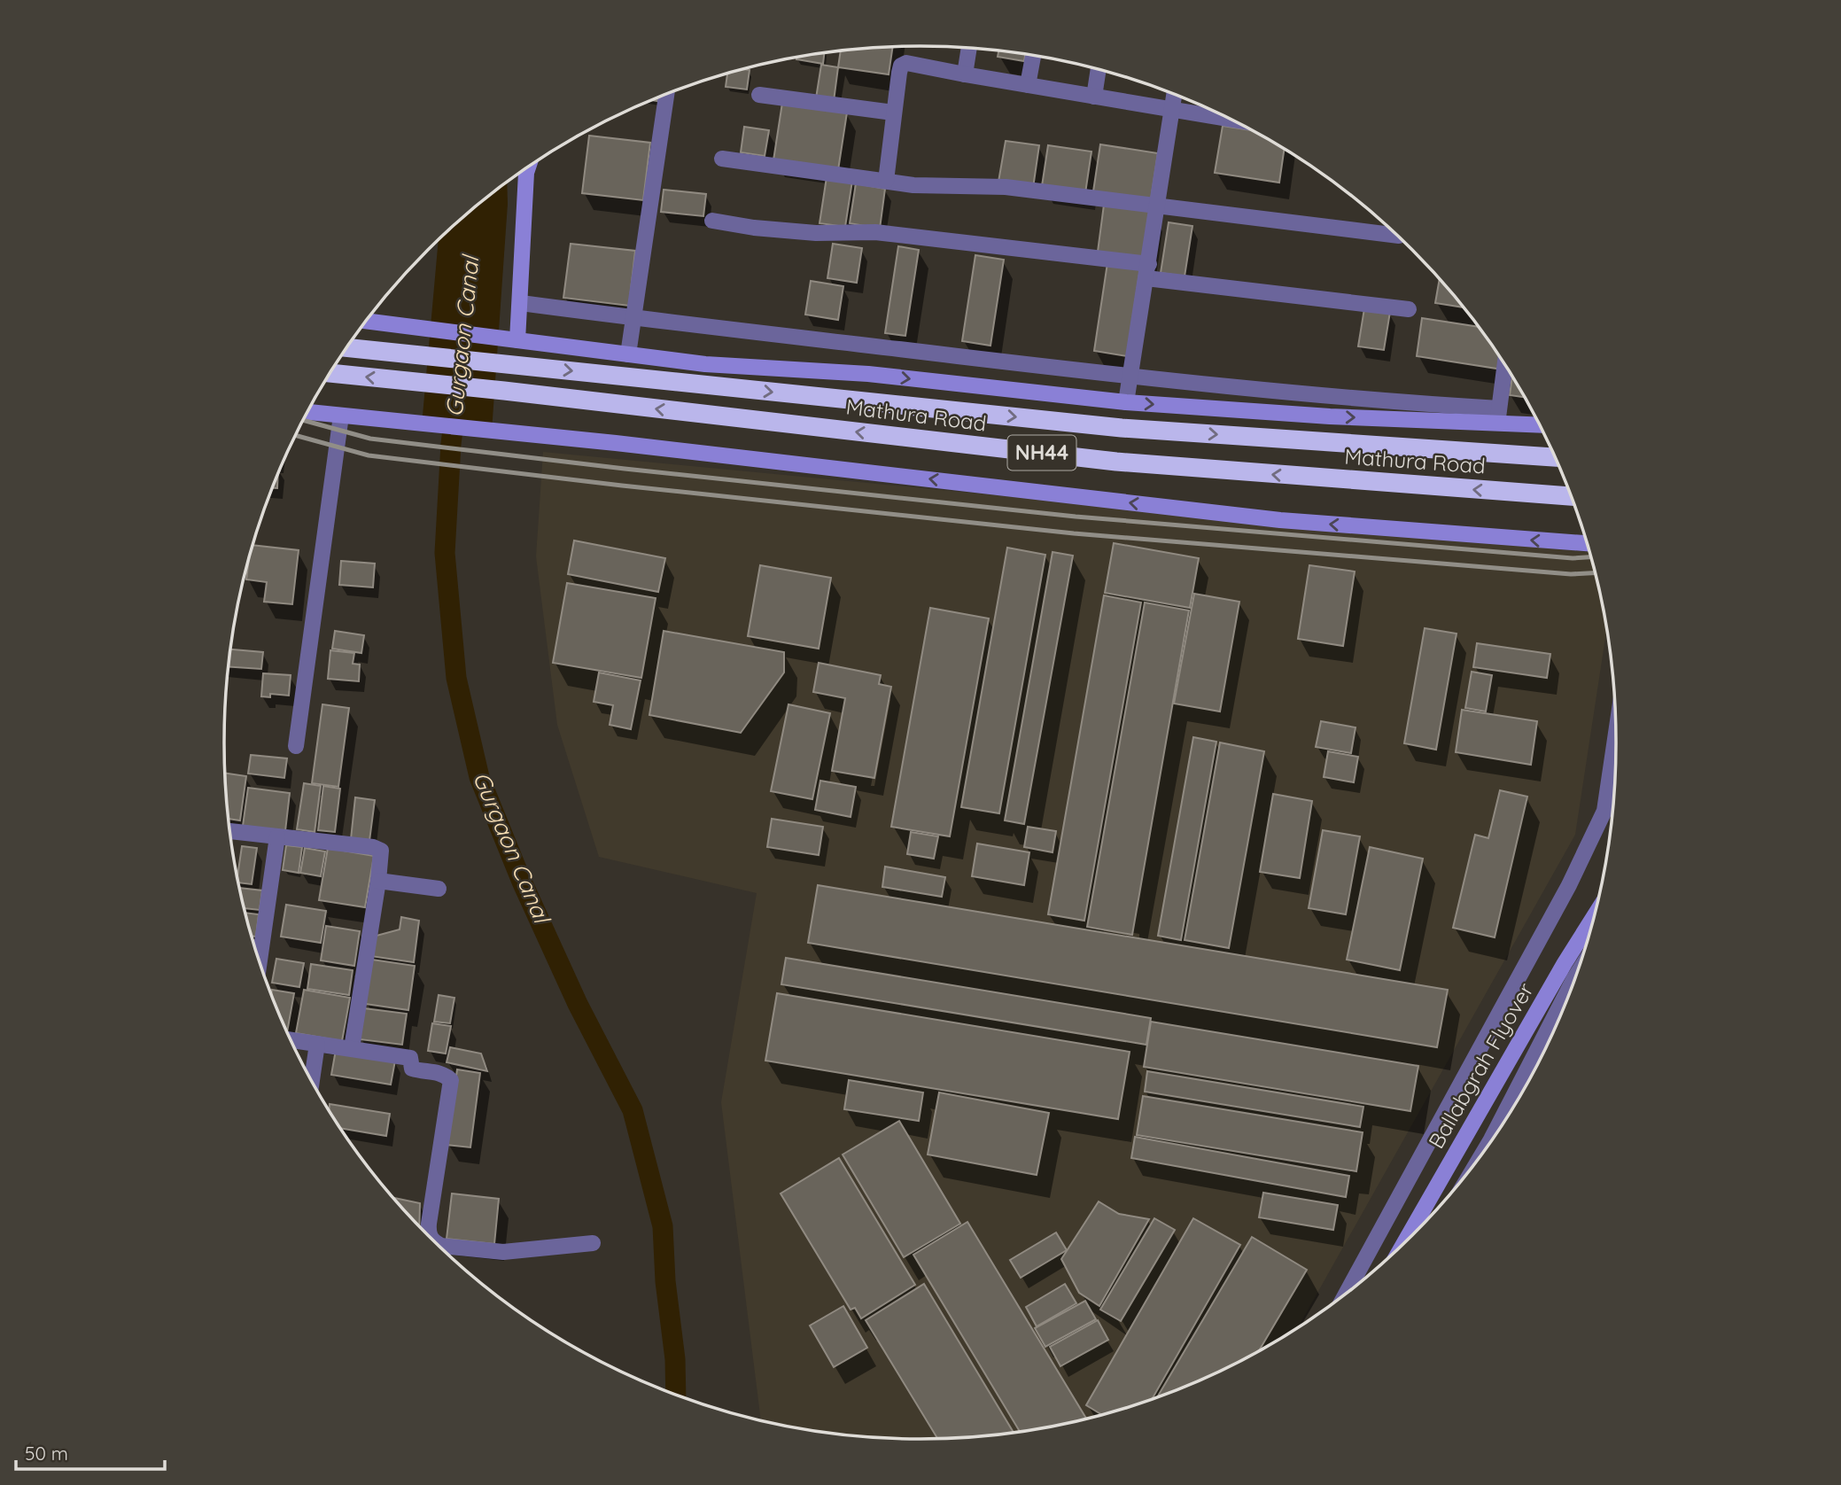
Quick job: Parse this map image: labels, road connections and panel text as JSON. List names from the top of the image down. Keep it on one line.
{"streets":{"highway":["Mathura Road","NH44"],"main road":["Ballabgrah Flyover"]},"water":["Gurgaon Canal"],"scale_bar":"50 m"}
